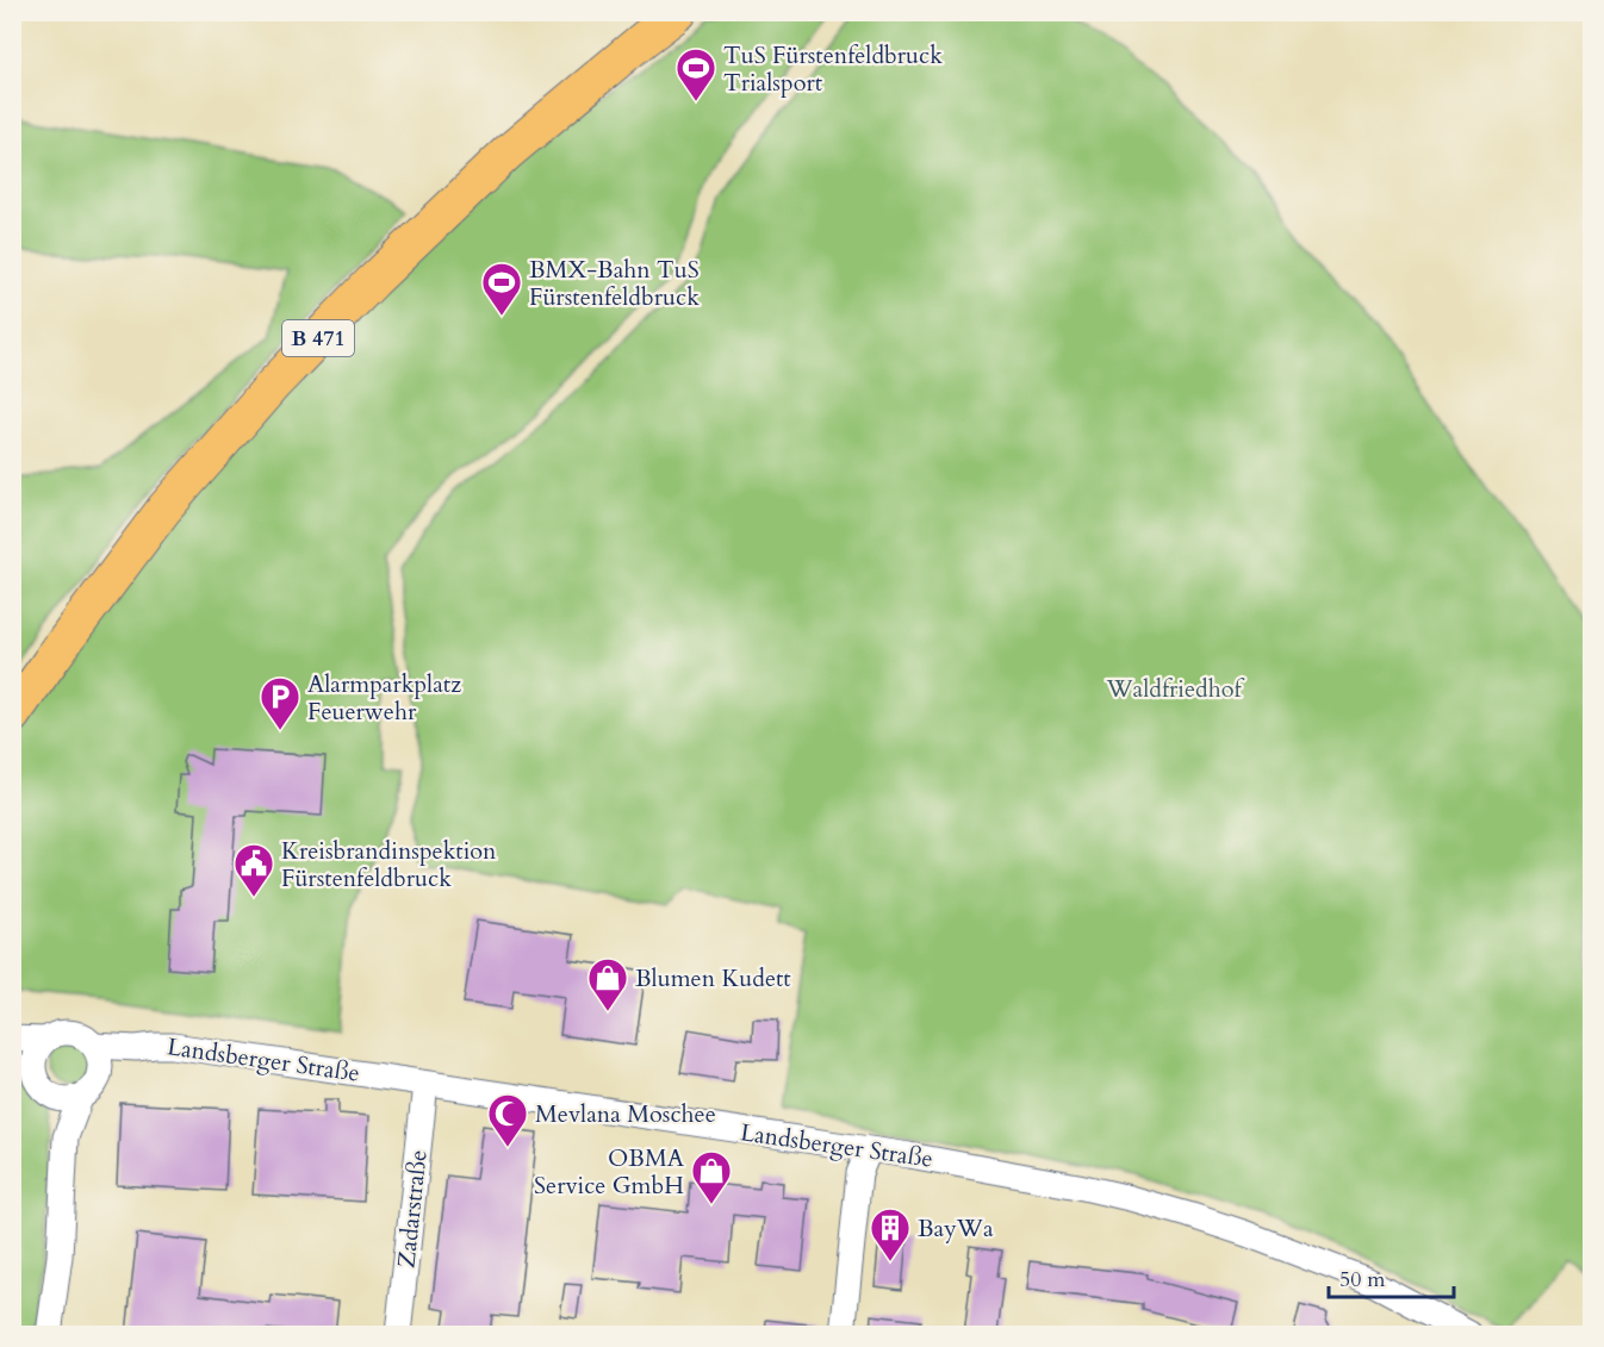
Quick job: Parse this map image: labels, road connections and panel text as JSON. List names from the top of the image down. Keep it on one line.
{"streets":{"highway":["B 471"],"street":["Landsberger Straße","Zadarstraße"]},"crossings":[["Landsberger Straße","Zadarstraße"]],"parks":["Waldfriedhof"],"places":{"sports":["TuS Fürstenfeldbruck Trialsport","BMX-Bahn TuS Fürstenfeldbruck"],"parking":["Alarmparkplatz Feuerwehr"],"public building":["Kreisbrandinspektion Fürstenfeldbruck"],"shop":["Blumen Kudett","OBMA Service GmbH"],"mosque":["Mevlana Moschee"],"building":["BayWa"]},"scale_bar":"50 m"}
